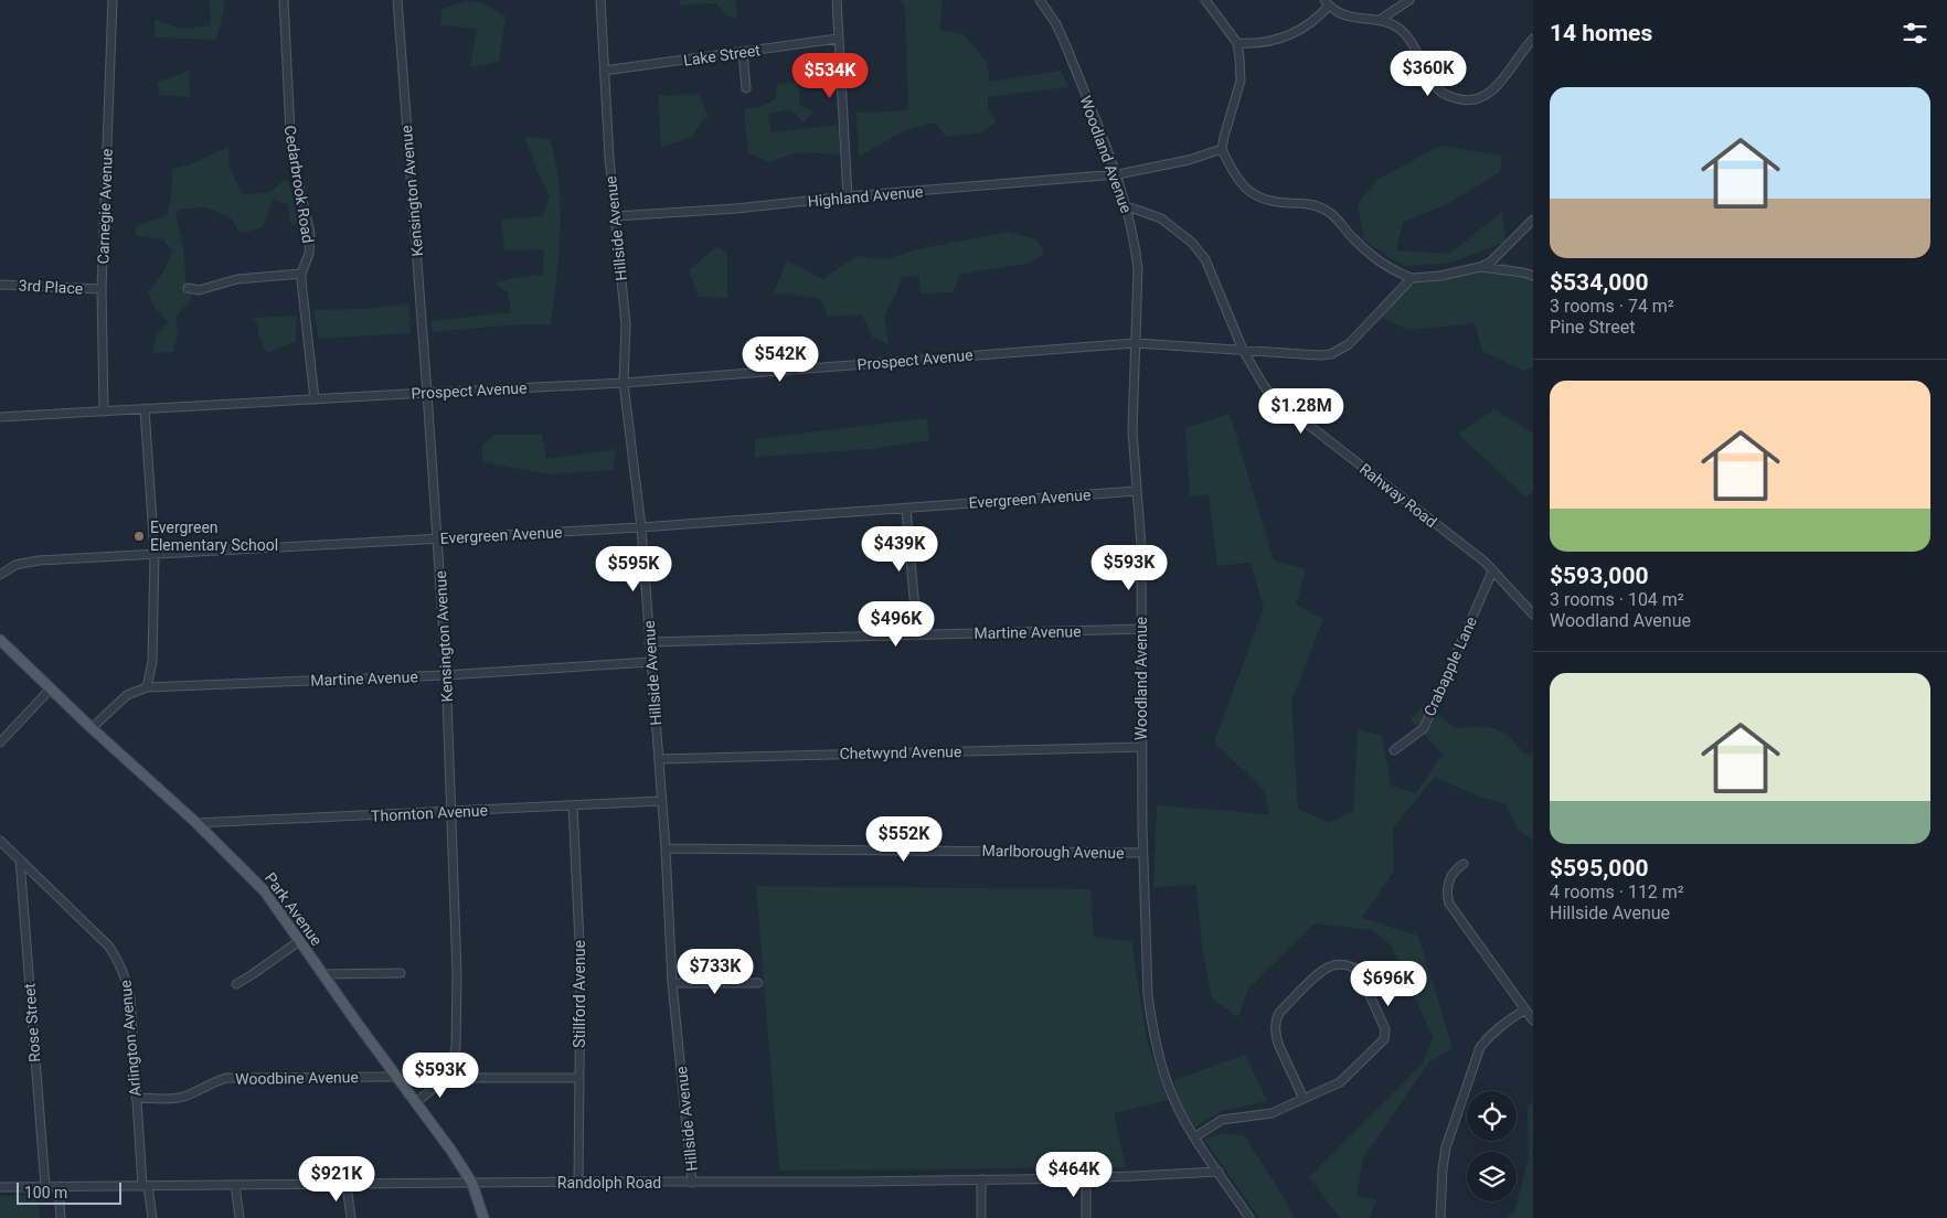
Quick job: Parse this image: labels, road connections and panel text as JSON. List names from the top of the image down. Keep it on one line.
{"streets":{"main road":["Park Avenue"],"street":["Lake Street","Woodland Avenue","Cedarbrook Road","Kensington Avenue","Highland Avenue","Carnegie Avenue","Hillside Avenue","3rd Place","Prospect Avenue","Rahway Road","Evergreen Avenue","Martine Avenue","Crabapple Lane","Chetwynd Avenue","Thornton Avenue","Marlborough Avenue","Stillford Avenue","Rose Street","Arlington Avenue","Woodbine Avenue","Randolph Road"]},"crossings":[["Lake Street","Hillside Avenue"],["Woodland Avenue","Highland Avenue"],["Woodland Avenue","Prospect Avenue"],["Woodland Avenue","Rahway Road"],["Woodland Avenue","Evergreen Avenue"],["Woodland Avenue","Martine Avenue"],["Woodland Avenue","Chetwynd Avenue"],["Woodland Avenue","Marlborough Avenue"],["Woodland Avenue","Randolph Road"],["Cedarbrook Road","Prospect Avenue"],["Kensington Avenue","Prospect Avenue"],["Kensington Avenue","Evergreen Avenue"],["Kensington Avenue","Martine Avenue"],["Kensington Avenue","Thornton Avenue"],["Highland Avenue","Hillside Avenue"],["Carnegie Avenue","3rd Place"],["Carnegie Avenue","Prospect Avenue"],["Hillside Avenue","Prospect Avenue"],["Hillside Avenue","Evergreen Avenue"],["Hillside Avenue","Martine Avenue"],["Hillside Avenue","Chetwynd Avenue"],["Hillside Avenue","Thornton Avenue"],["Hillside Avenue","Marlborough Avenue"],["Hillside Avenue","Randolph Road"],["Prospect Avenue","Rahway Road"],["Rahway Road","Crabapple Lane"],["Martine Avenue","Park Avenue"],["Thornton Avenue","Park Avenue"],["Thornton Avenue","Stillford Avenue"],["Park Avenue","Woodbine Avenue"],["Park Avenue","Randolph Road"],["Stillford Avenue","Randolph Road"],["Rose Street","Arlington Avenue"],["Rose Street","Randolph Road"],["Arlington Avenue","Woodbine Avenue"],["Arlington Avenue","Randolph Road"]],"places":["Evergreen Elementary School"],"scale_bar":"100 m","page":{"heading":"14 homes","price":["$360K","$534K","$542K","$1.28M","$439K","$593K","$595K","$496K","$552K","$733K","$696K","$593K","$464K","$921K"],"list":[{"name":"$534,000","note":"3 rooms · 74 m² · Pine Street"},{"name":"$593,000","note":"3 rooms · 104 m² · Woodland Avenue"},{"name":"$595,000","note":"4 rooms · 112 m² · Hillside Avenue"}],"scale":"100 m"}}
